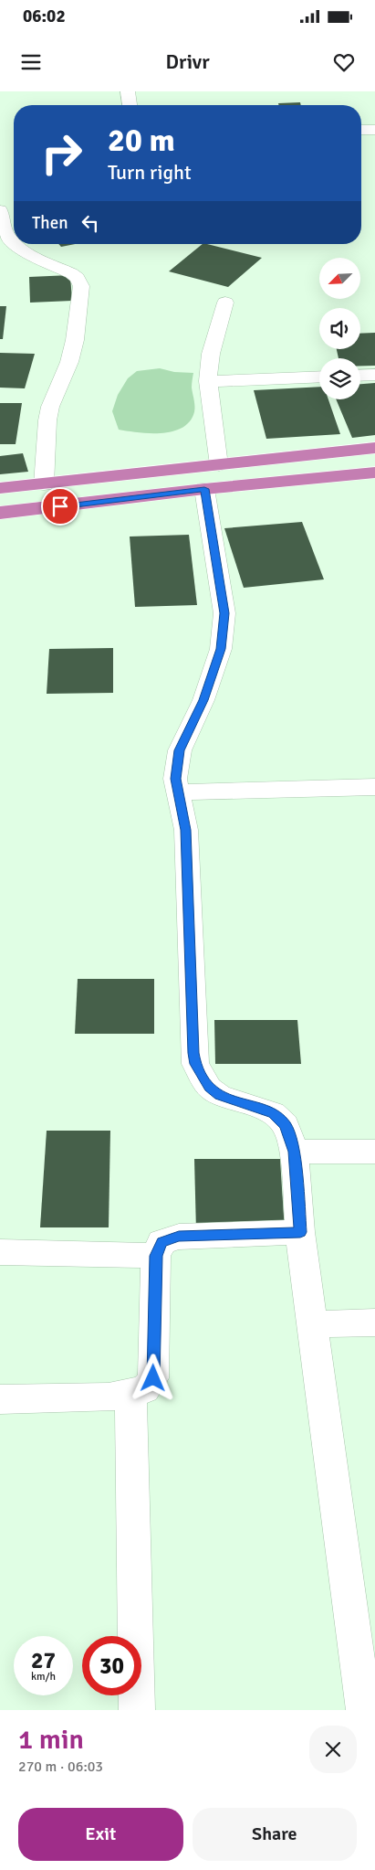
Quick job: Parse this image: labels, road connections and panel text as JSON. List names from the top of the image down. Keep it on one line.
{"north":"bottom left","page":{"status":"06:02","header":"Drivr","turn":["20 m","Turn right"],"then":"Then","speed":"27 km/h","limit":"30","heading":["1 min","270 m · 06:03"],"buttons":["Exit","Share"]}}
